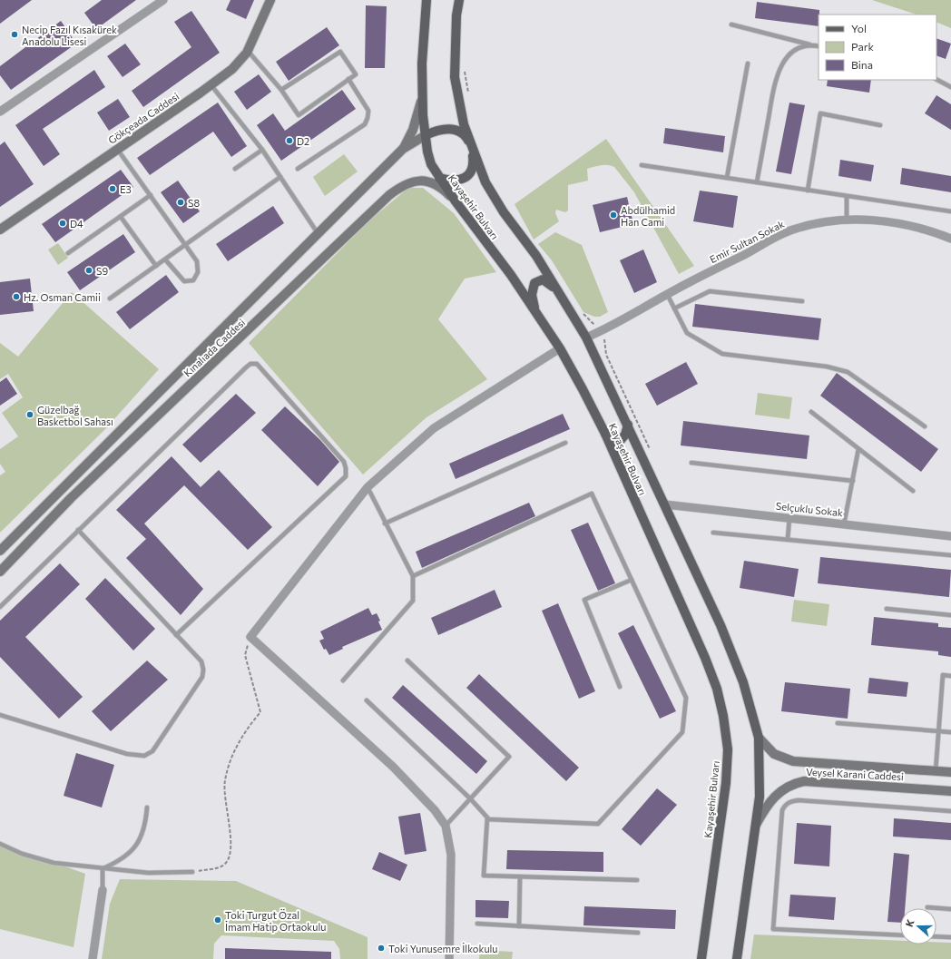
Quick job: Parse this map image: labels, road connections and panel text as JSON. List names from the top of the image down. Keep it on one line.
{"streets":{"main road":["Gökçeada Caddesi","Kayaşehir Bulvarı","Kınalıada Caddesi","Veysel Karani Caddesi"],"street":["Emir Sultan Sokak","Selçuklu Sokak"]},"crossings":[["Kayaşehir Bulvarı","Emir Sultan Sokak"],["Kayaşehir Bulvarı","Kınalıada Caddesi"],["Kayaşehir Bulvarı","Selçuklu Sokak"],["Kayaşehir Bulvarı","Veysel Karani Caddesi"]],"places":["Necip Fazıl Kısakürek Anadolu Lisesi","D2","E3","S8","Abdülhamid Han Cami","D4","S9","Hz. Osman Camii","Güzelbağ Basketbol Sahası","Toki Turgut Özal İmam Hatip Ortaokulu","Toki Yunusemre İlkokulu"],"legend":["Yol","Park","Bina"],"north":"left"}
